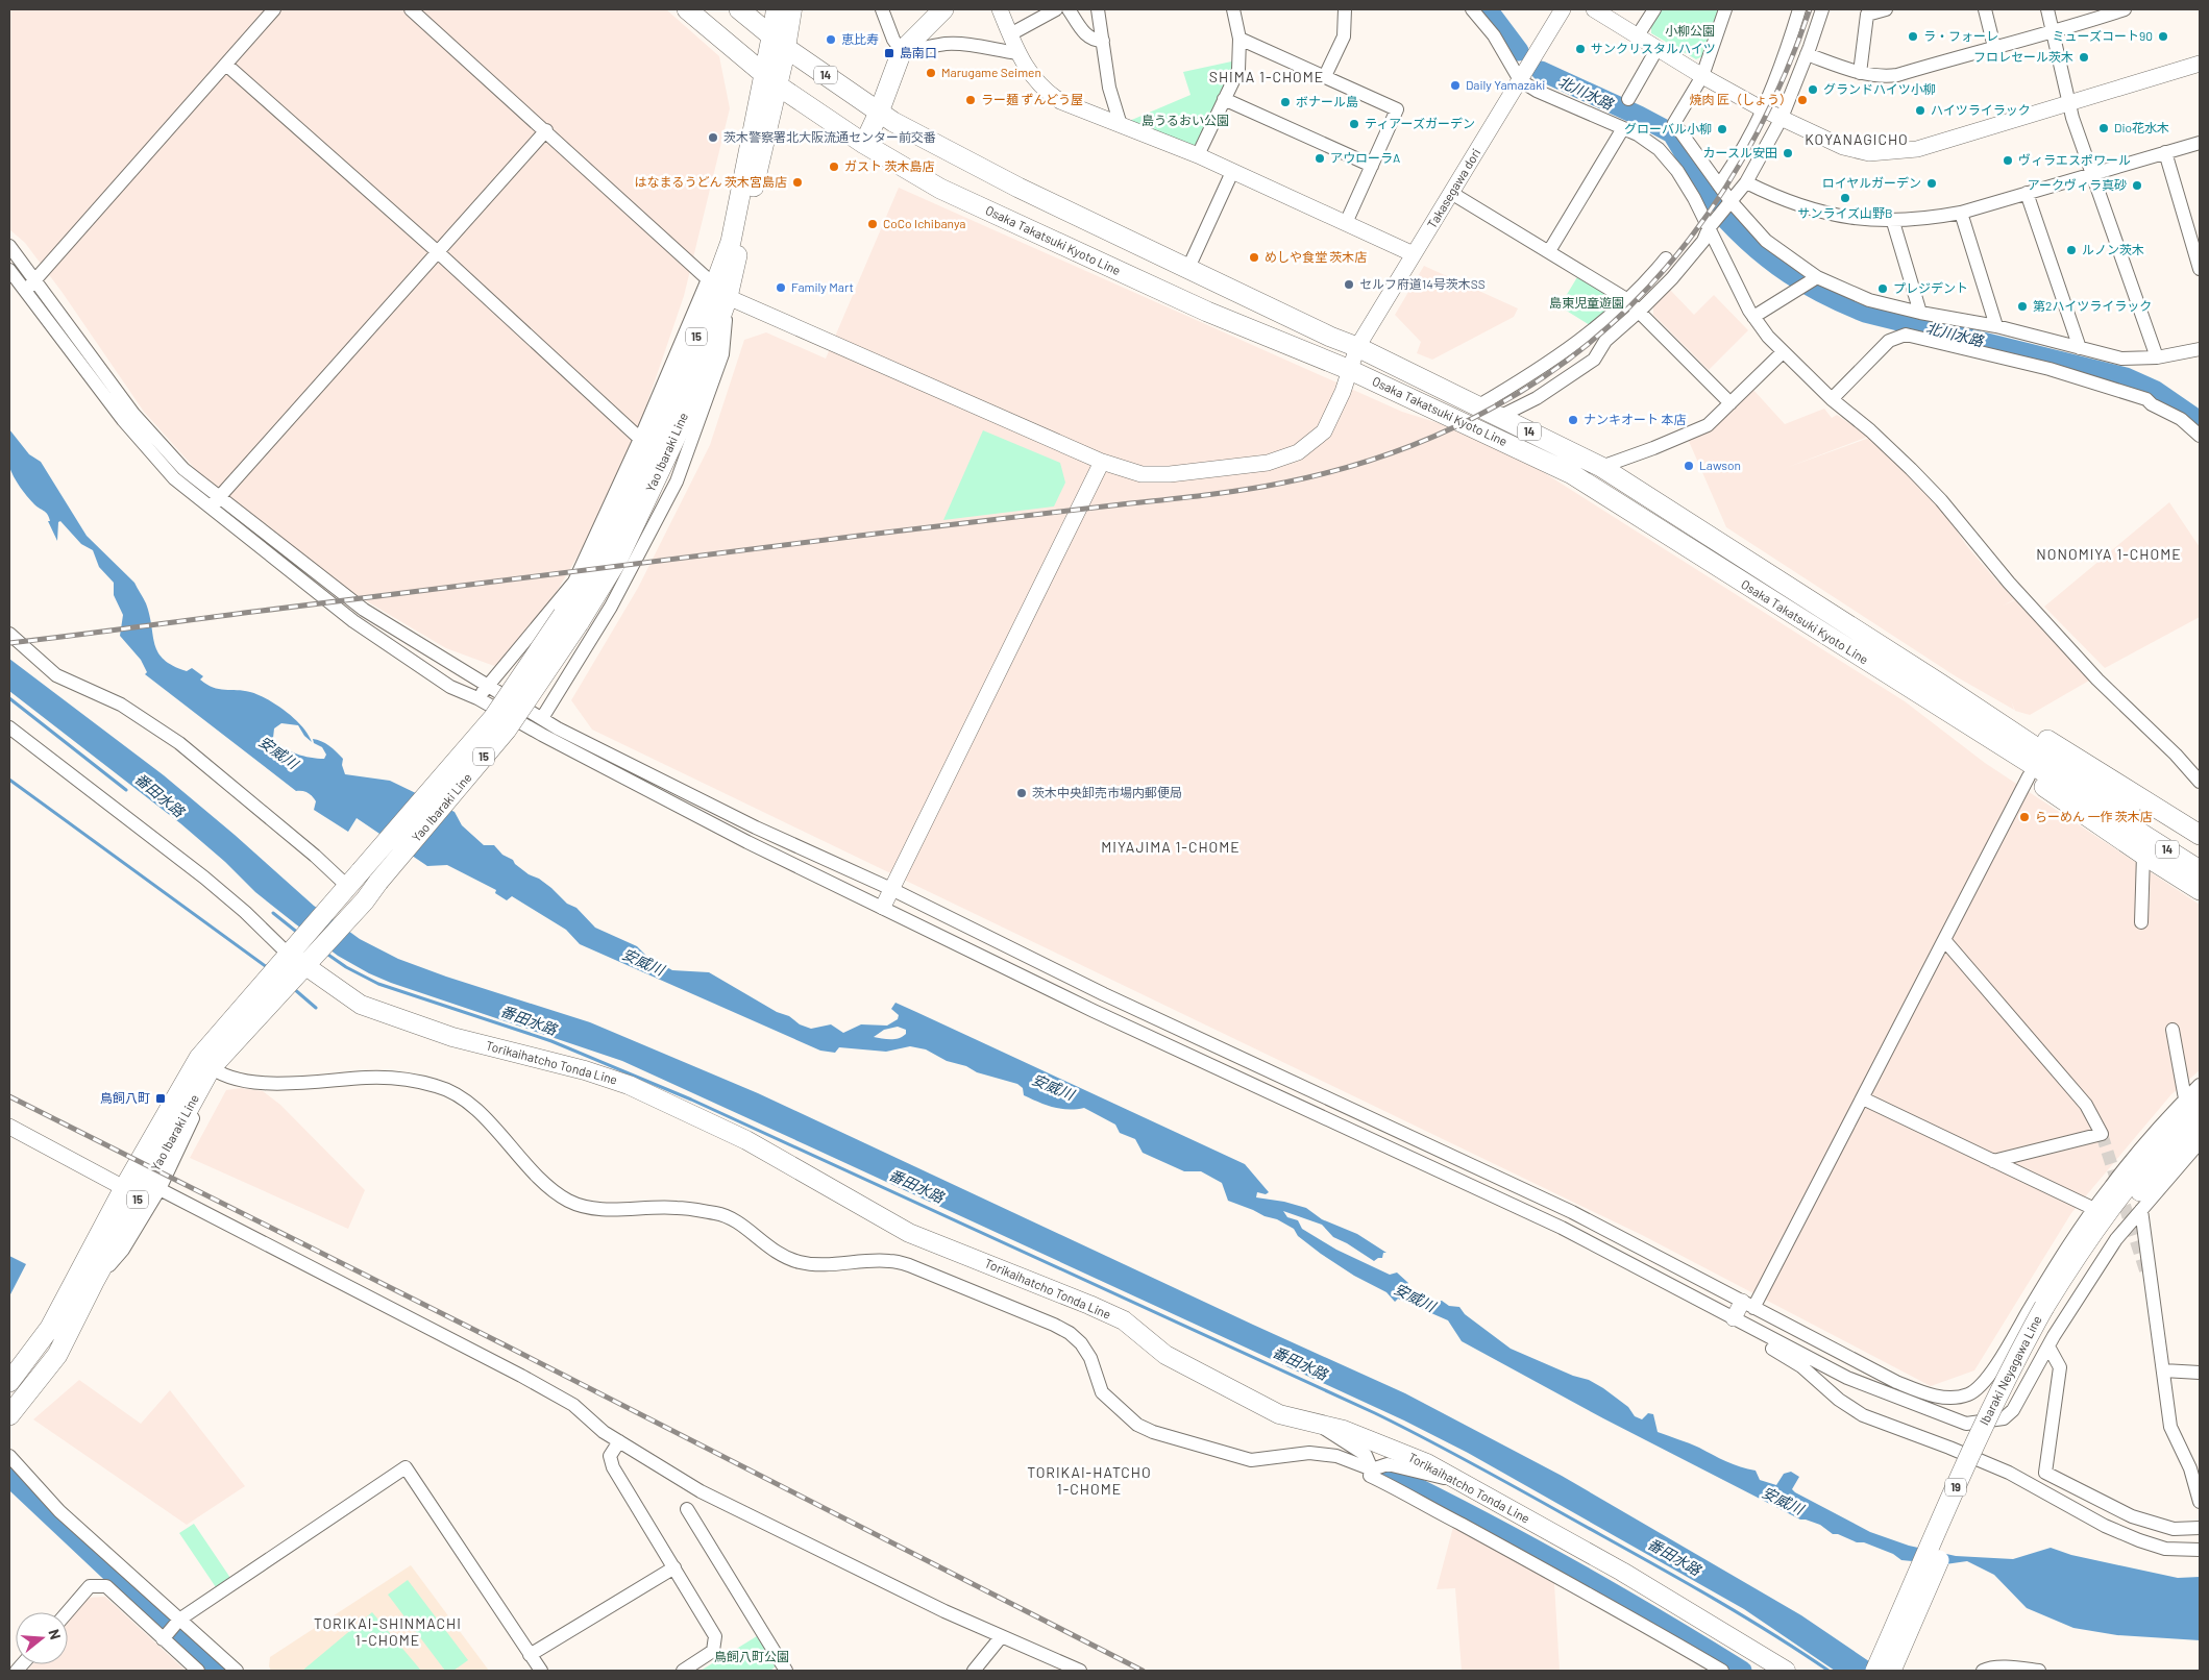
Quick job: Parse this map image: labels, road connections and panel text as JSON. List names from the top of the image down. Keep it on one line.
{"streets":{"main road":["14","Osaka Takatsuki Kyoto Line","15","Yao Ibaraki Line","Torikaihatcho Tonda Line","Ibaraki Neyagawa Line","19"],"street":["Takasegawa dori"]},"crossings":[["Takasegawa dori","Osaka Takatsuki Kyoto Line"],["Takasegawa dori","Yao Ibaraki Line"],["Osaka Takatsuki Kyoto Line","Yao Ibaraki Line"],["Yao Ibaraki Line","Torikaihatcho Tonda Line"]],"districts":["SHIMA 1-CHOME","KOYANAGICHO","NONOMIYA 1-CHOME","MIYAJIMA 1-CHOME","TORIKAI-HATCHO 1-CHOME","TORIKAI-SHINMACHI 1-CHOME"],"water":["北川水路","安威川","番田水路"],"parks":["小柳公園","島うるおい公園","島東児童遊園","鳥飼八町公園"],"places":{"other":["ラ・フォーレ","ミューズコート90","恵比寿","サンクリスタルハイツ","フロレセール茨木","Marugame Seimen","Daily Yamazaki","グランドハイツ小柳","ラー麺 ずんどう屋","焼肉 匠（しょう）","ボナール島","ハイツライラック","ティアーズガーデン","Dio花水木","グローバル小柳","茨木警察署北大阪流通センター前交番","カースル安田","アウローラA","ヴィラエスポワール","ガスト 茨木島店","はなまるうどん 茨木宮島店","ロイヤルガーデン","アークヴィラ真砂","サンライズ山野B","CoCo Ichibanya","ルノン茨木","めしや食堂 茨木店","セルフ府道14号茨木SS","Family Mart","プレジデント","第2ハイツライラック","ナンキオート 本店","Lawson","茨木中央卸売市場内郵便局","らーめん 一作 茨木店"],"transit":["島南口","鳥飼八町"]},"north":"right"}
